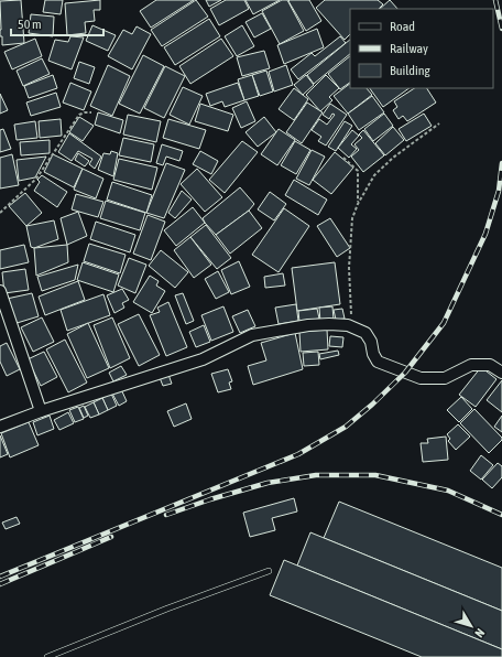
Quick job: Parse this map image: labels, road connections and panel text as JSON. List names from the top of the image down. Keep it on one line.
{"legend":["Road","Railway","Building"],"scale_bar":"50 m","north":"bottom right"}
